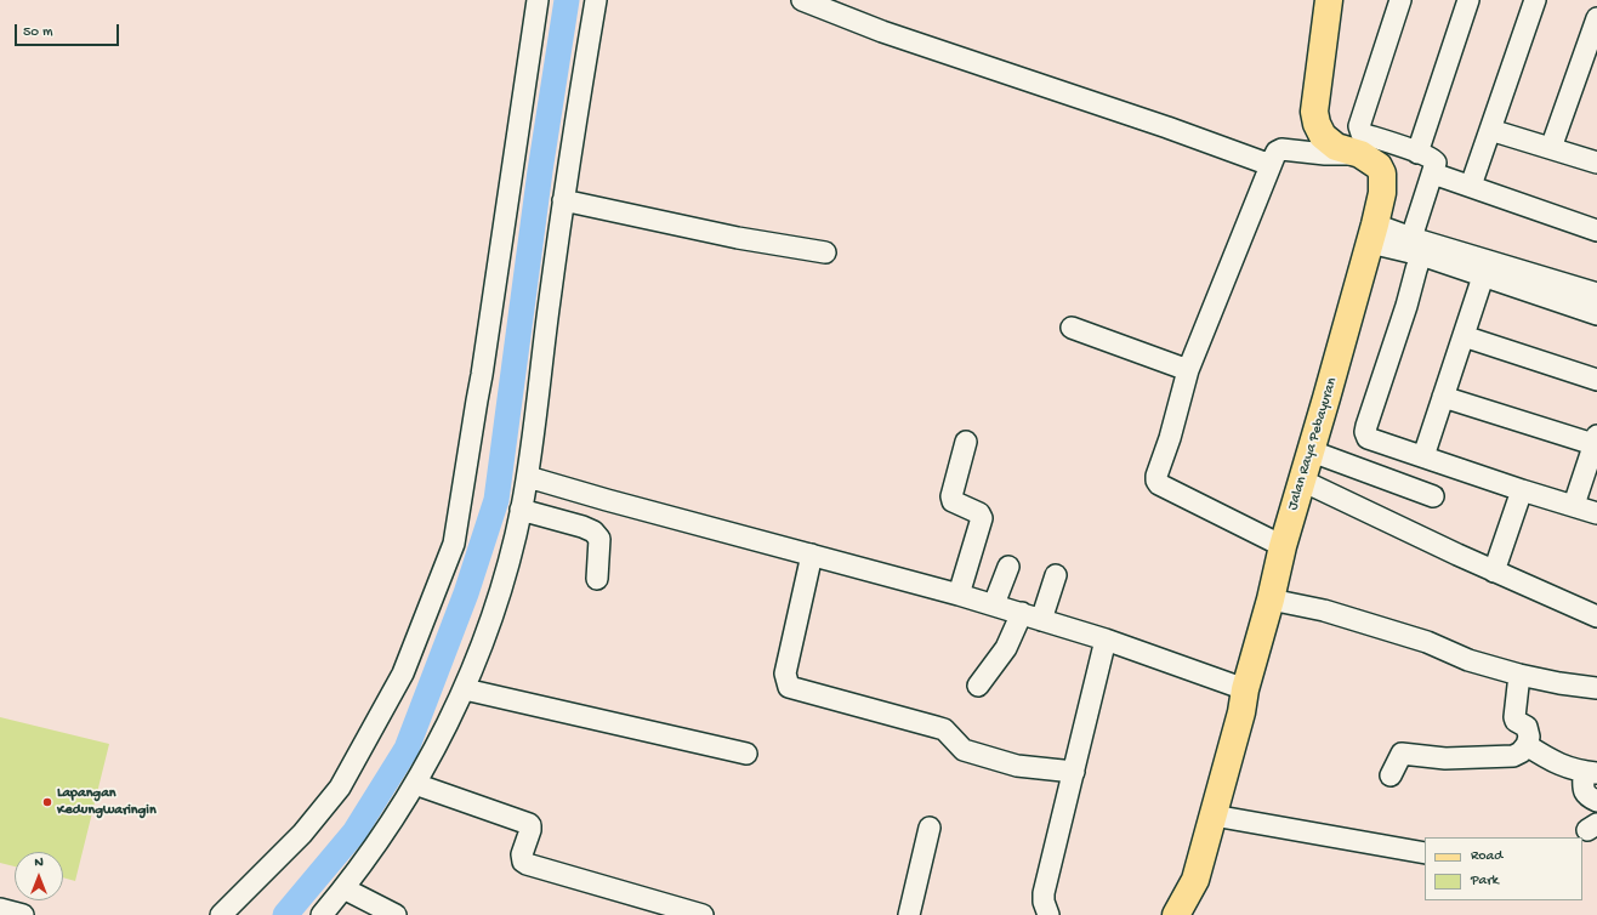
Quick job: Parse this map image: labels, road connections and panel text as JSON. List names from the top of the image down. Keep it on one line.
{"streets":{"main road":["Jalan Raya Pebayuran"]},"places":["Lapangan Kedungwaringin"],"legend":["Road","Park"],"scale_bar":"50 m","north":"top"}
